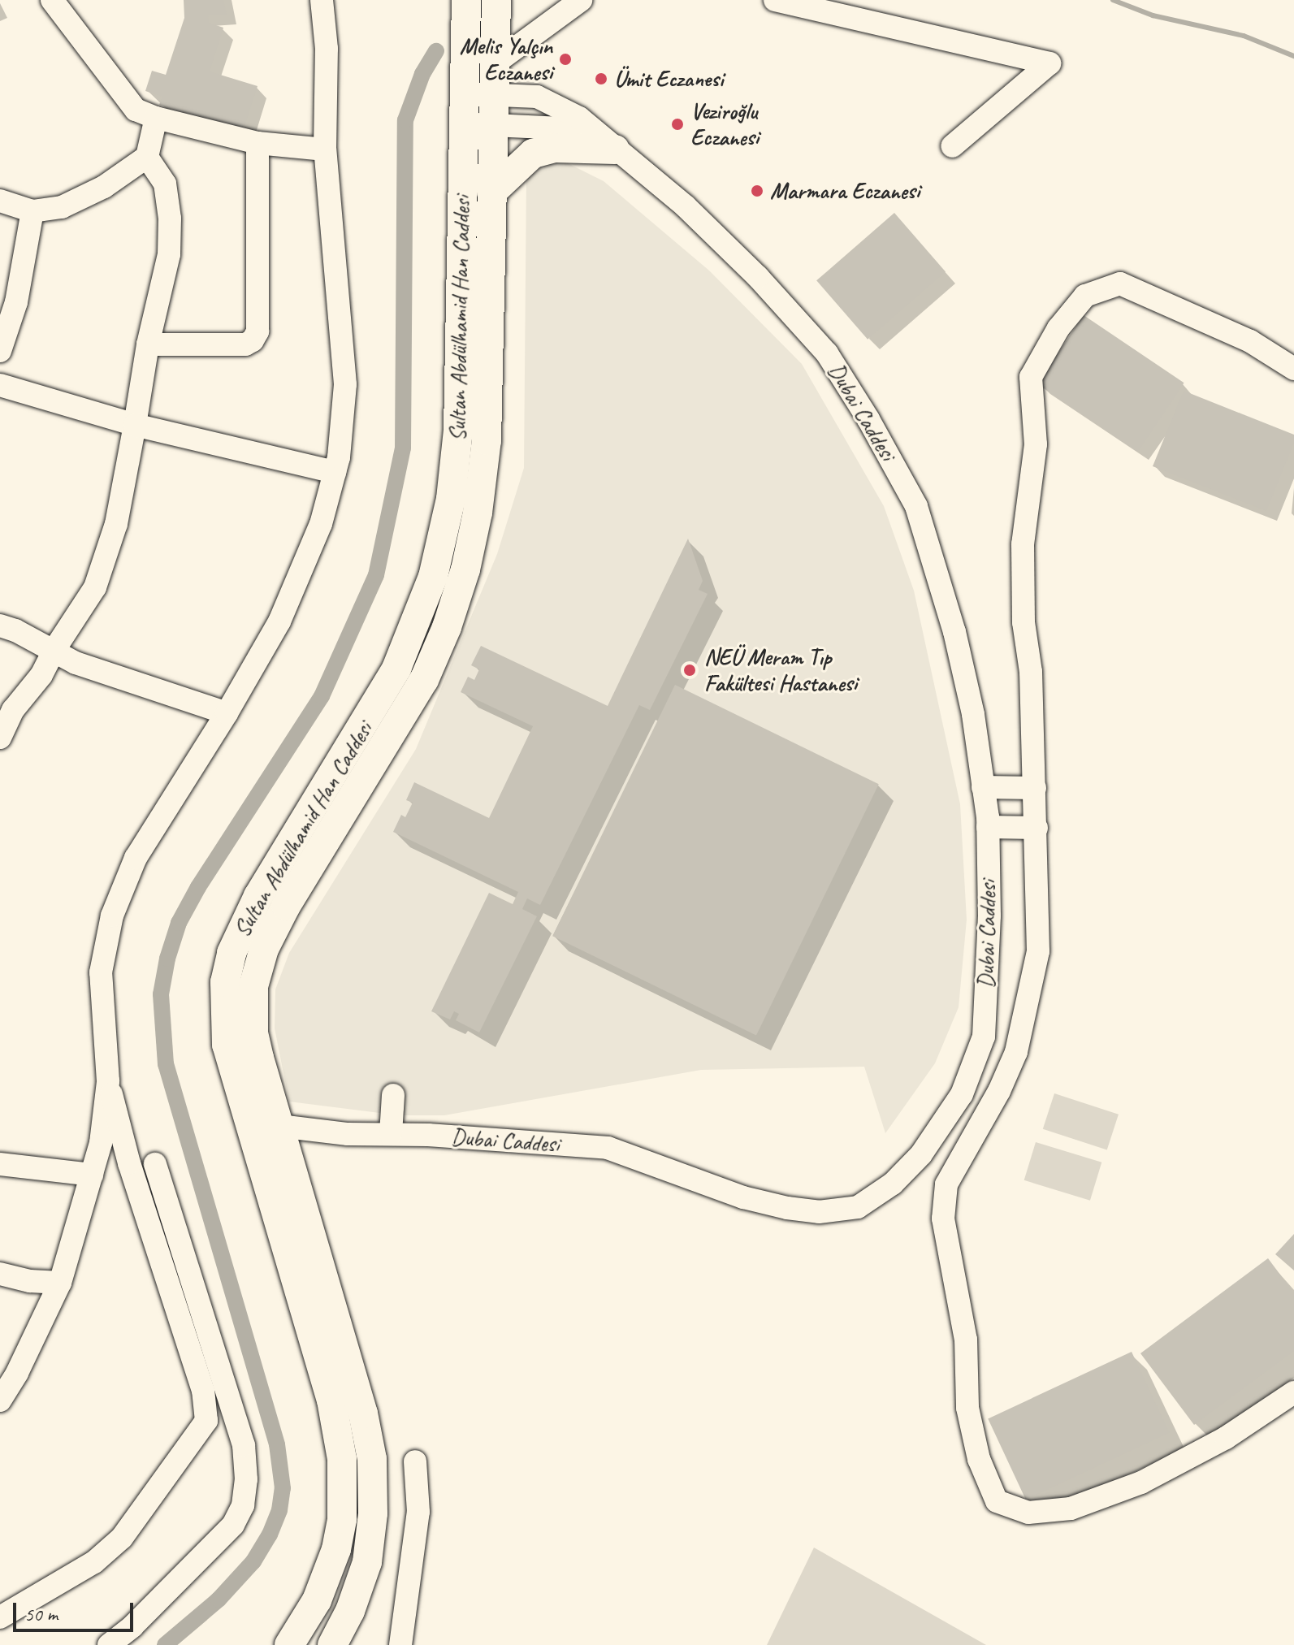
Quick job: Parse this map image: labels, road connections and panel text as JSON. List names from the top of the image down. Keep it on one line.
{"streets":{"main road":["Sultan Abdülhamid Han Caddesi"],"street":["Dubai Caddesi"]},"crossings":[["Sultan Abdülhamid Han Caddesi","Dubai Caddesi"]],"places":["Melis Yalçın Eczanesi","Ümit Eczanesi","Veziroğlu Eczanesi","Marmara Eczanesi","NEÜ Meram Tıp Fakültesi Hastanesi"],"scale_bar":"50 m"}
